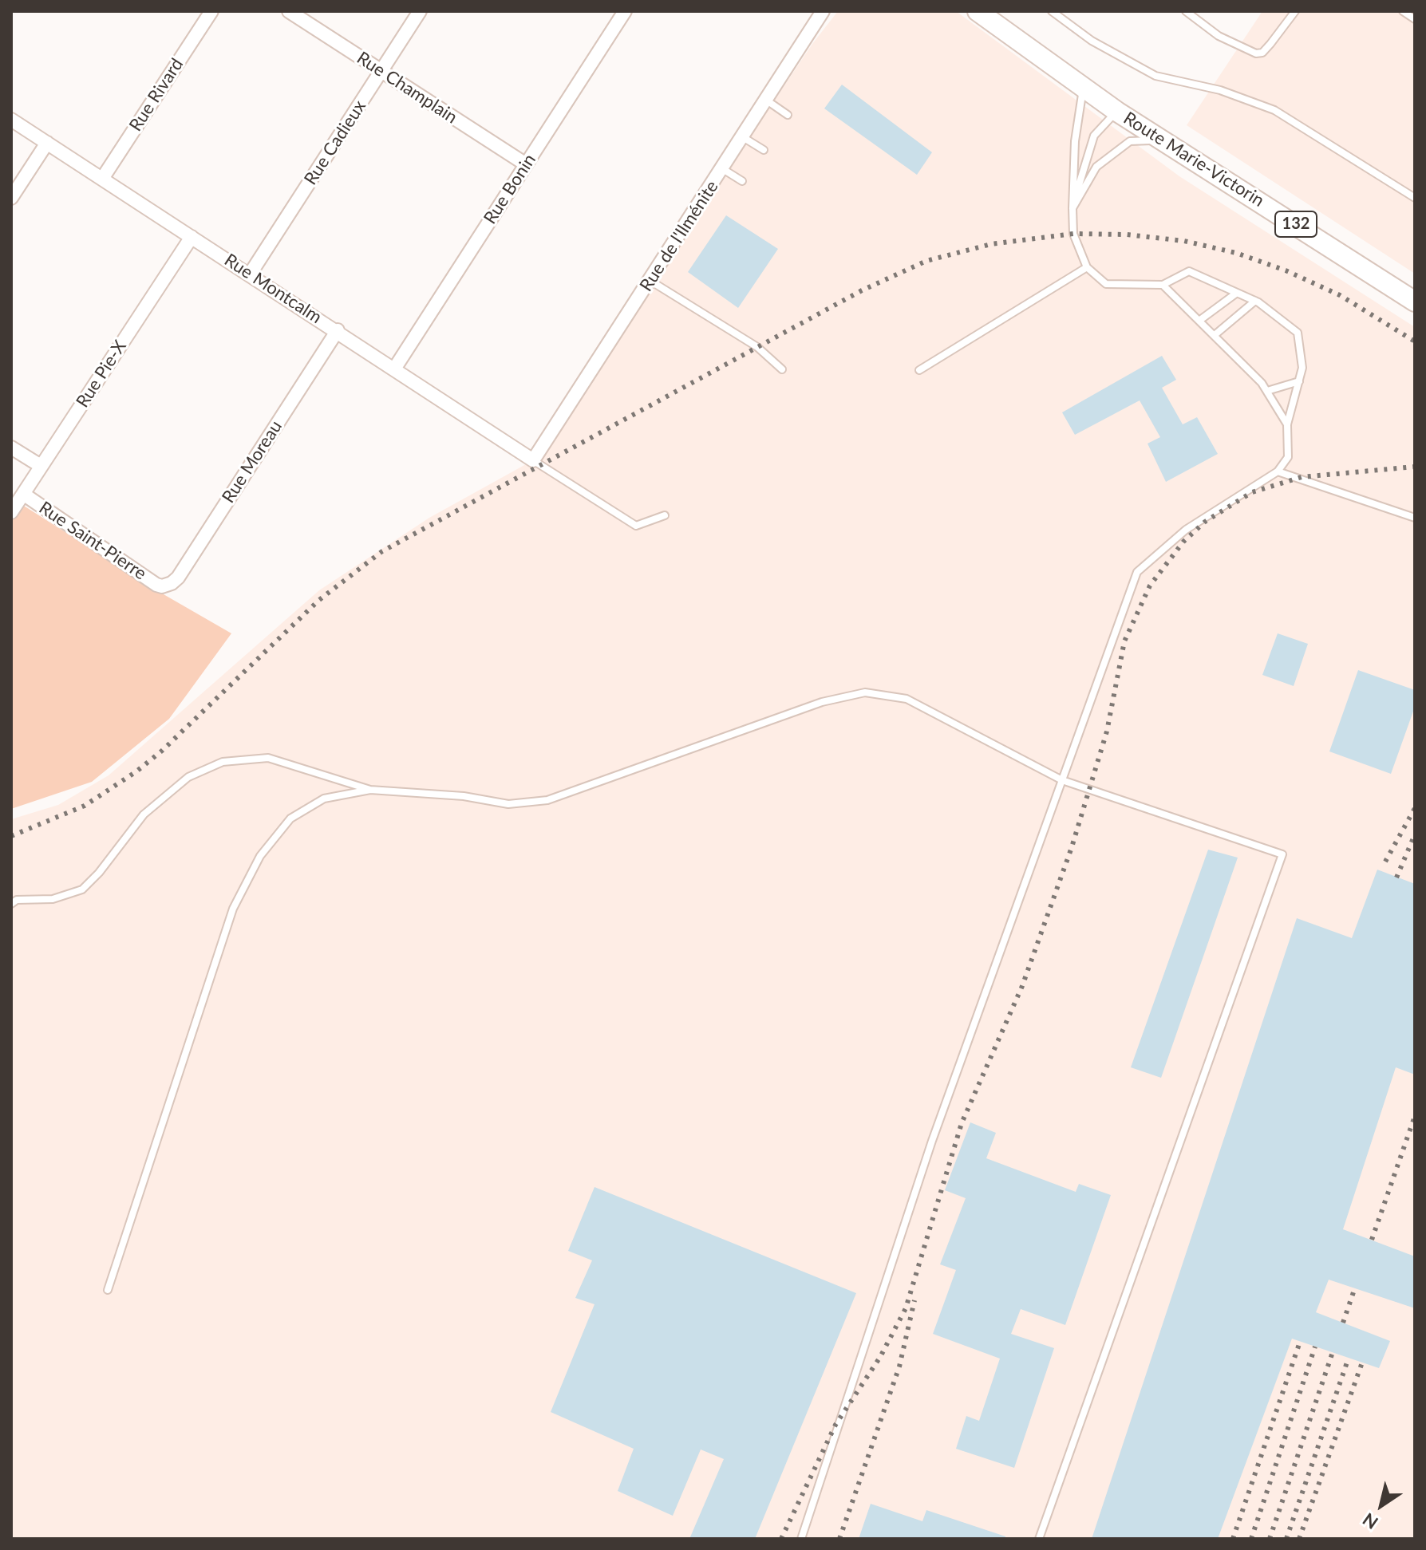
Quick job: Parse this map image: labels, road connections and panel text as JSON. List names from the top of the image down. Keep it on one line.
{"streets":{"main road":["Route Marie-Victorin","132"],"street":["Rue Champlain","Rue Rivard","Rue Cadieux","Rue Bonin","Rue de l'Ilménite","Rue Montcalm","Rue Pie-X","Rue Moreau","Rue Saint-Pierre"]},"crossings":[["Rue Champlain","Rue Cadieux"],["Rue Champlain","Rue Bonin"],["Rue Rivard","Rue Montcalm"],["Rue Cadieux","Rue Montcalm"],["Rue Bonin","Rue Montcalm"],["Rue de l'Ilménite","Rue Montcalm"],["Rue Montcalm","Rue Pie-X"],["Rue Montcalm","Rue Moreau"],["Rue Pie-X","Rue Saint-Pierre"],["Rue Moreau","Rue Saint-Pierre"]],"north":"bottom left"}
